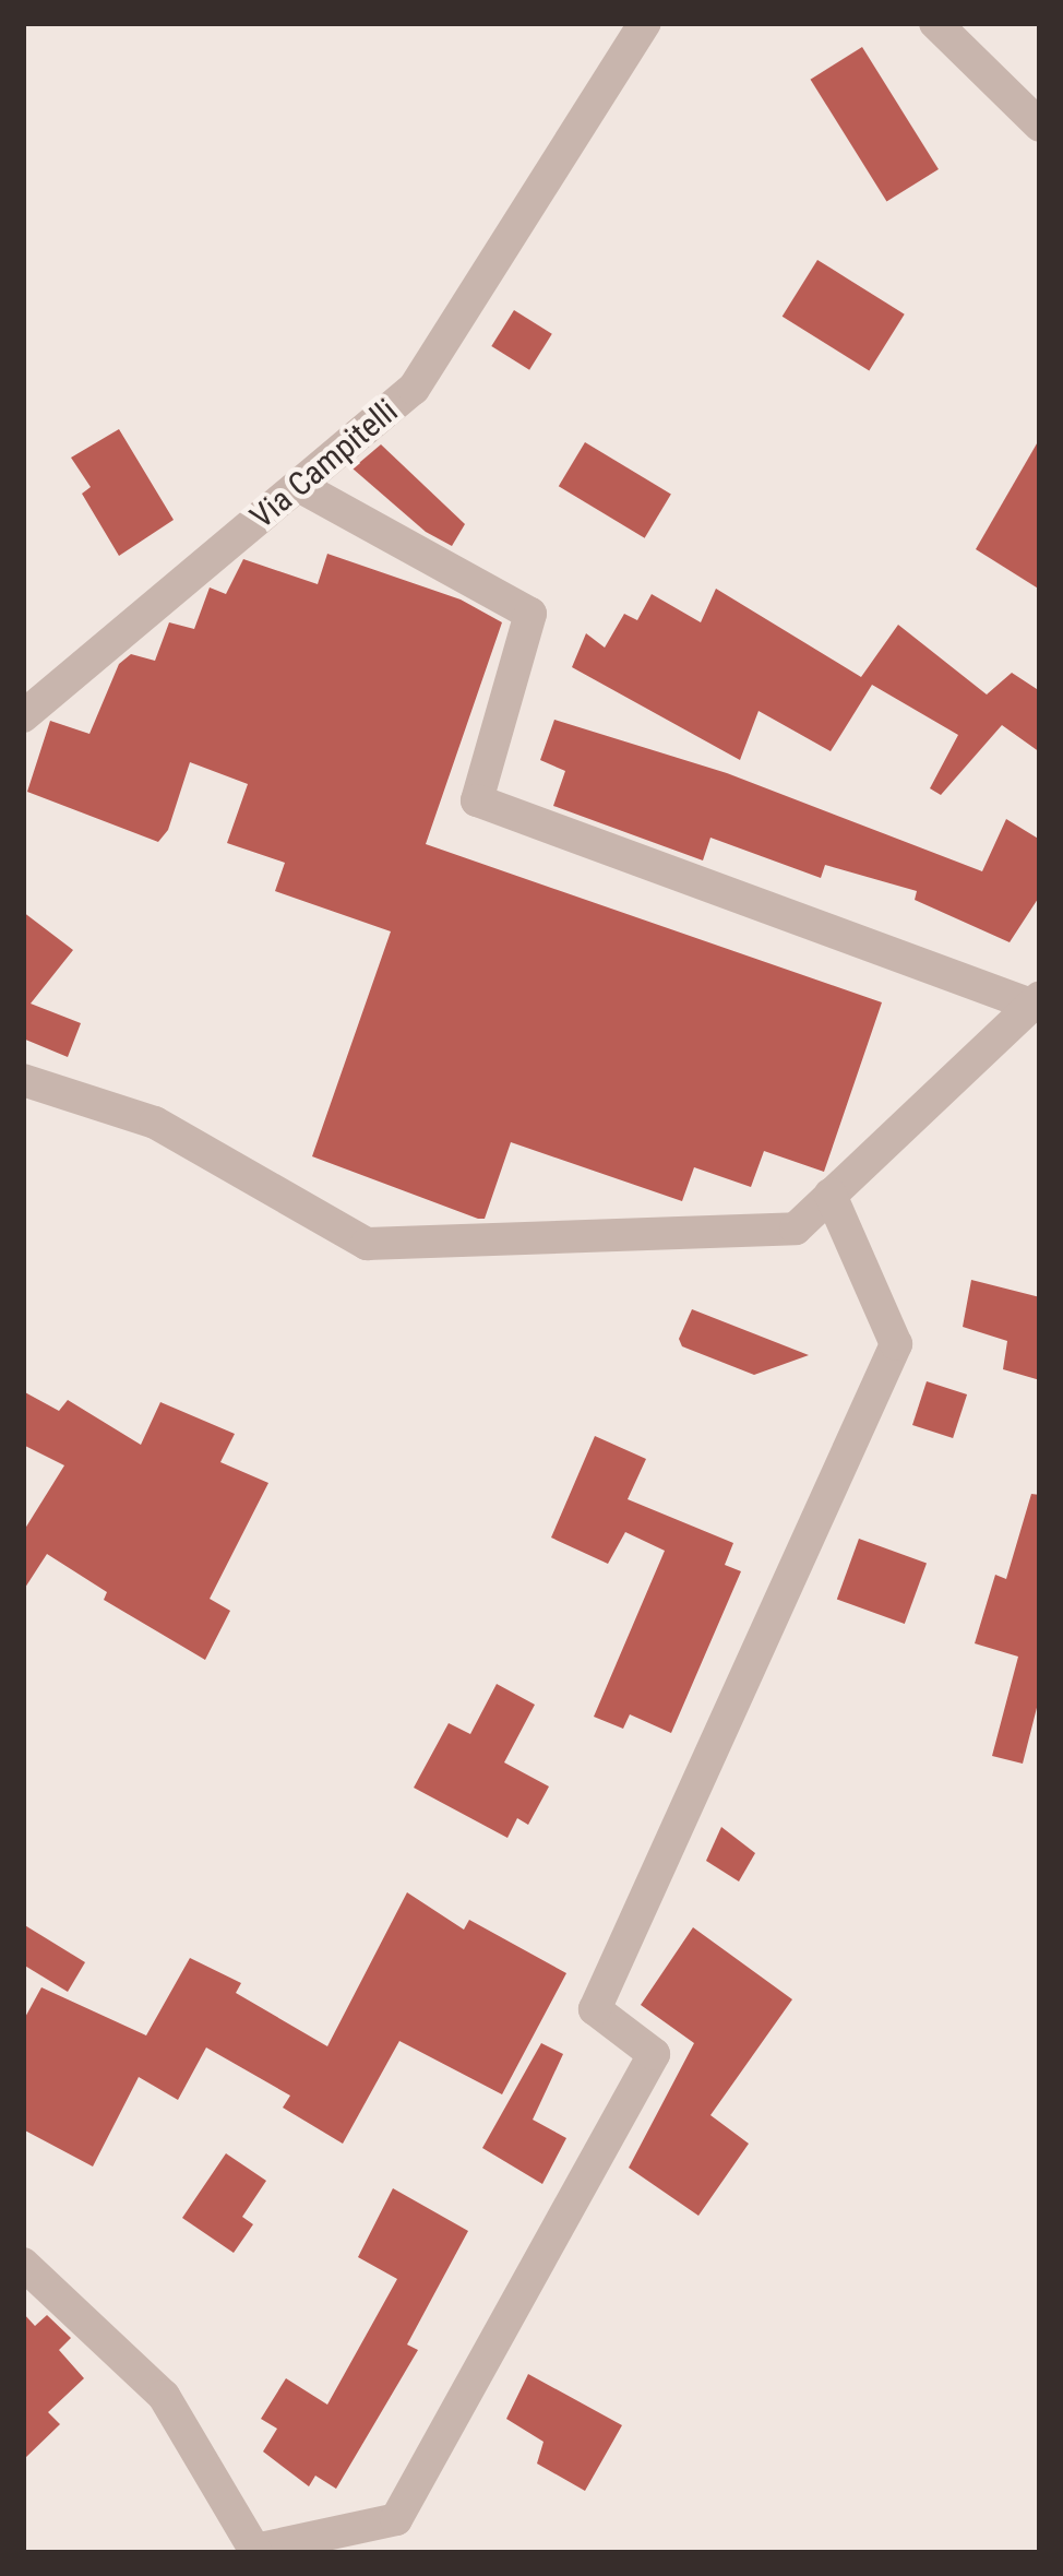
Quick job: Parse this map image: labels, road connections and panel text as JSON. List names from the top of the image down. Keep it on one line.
{"streets":{"street":["Via Campitelli"]}}
